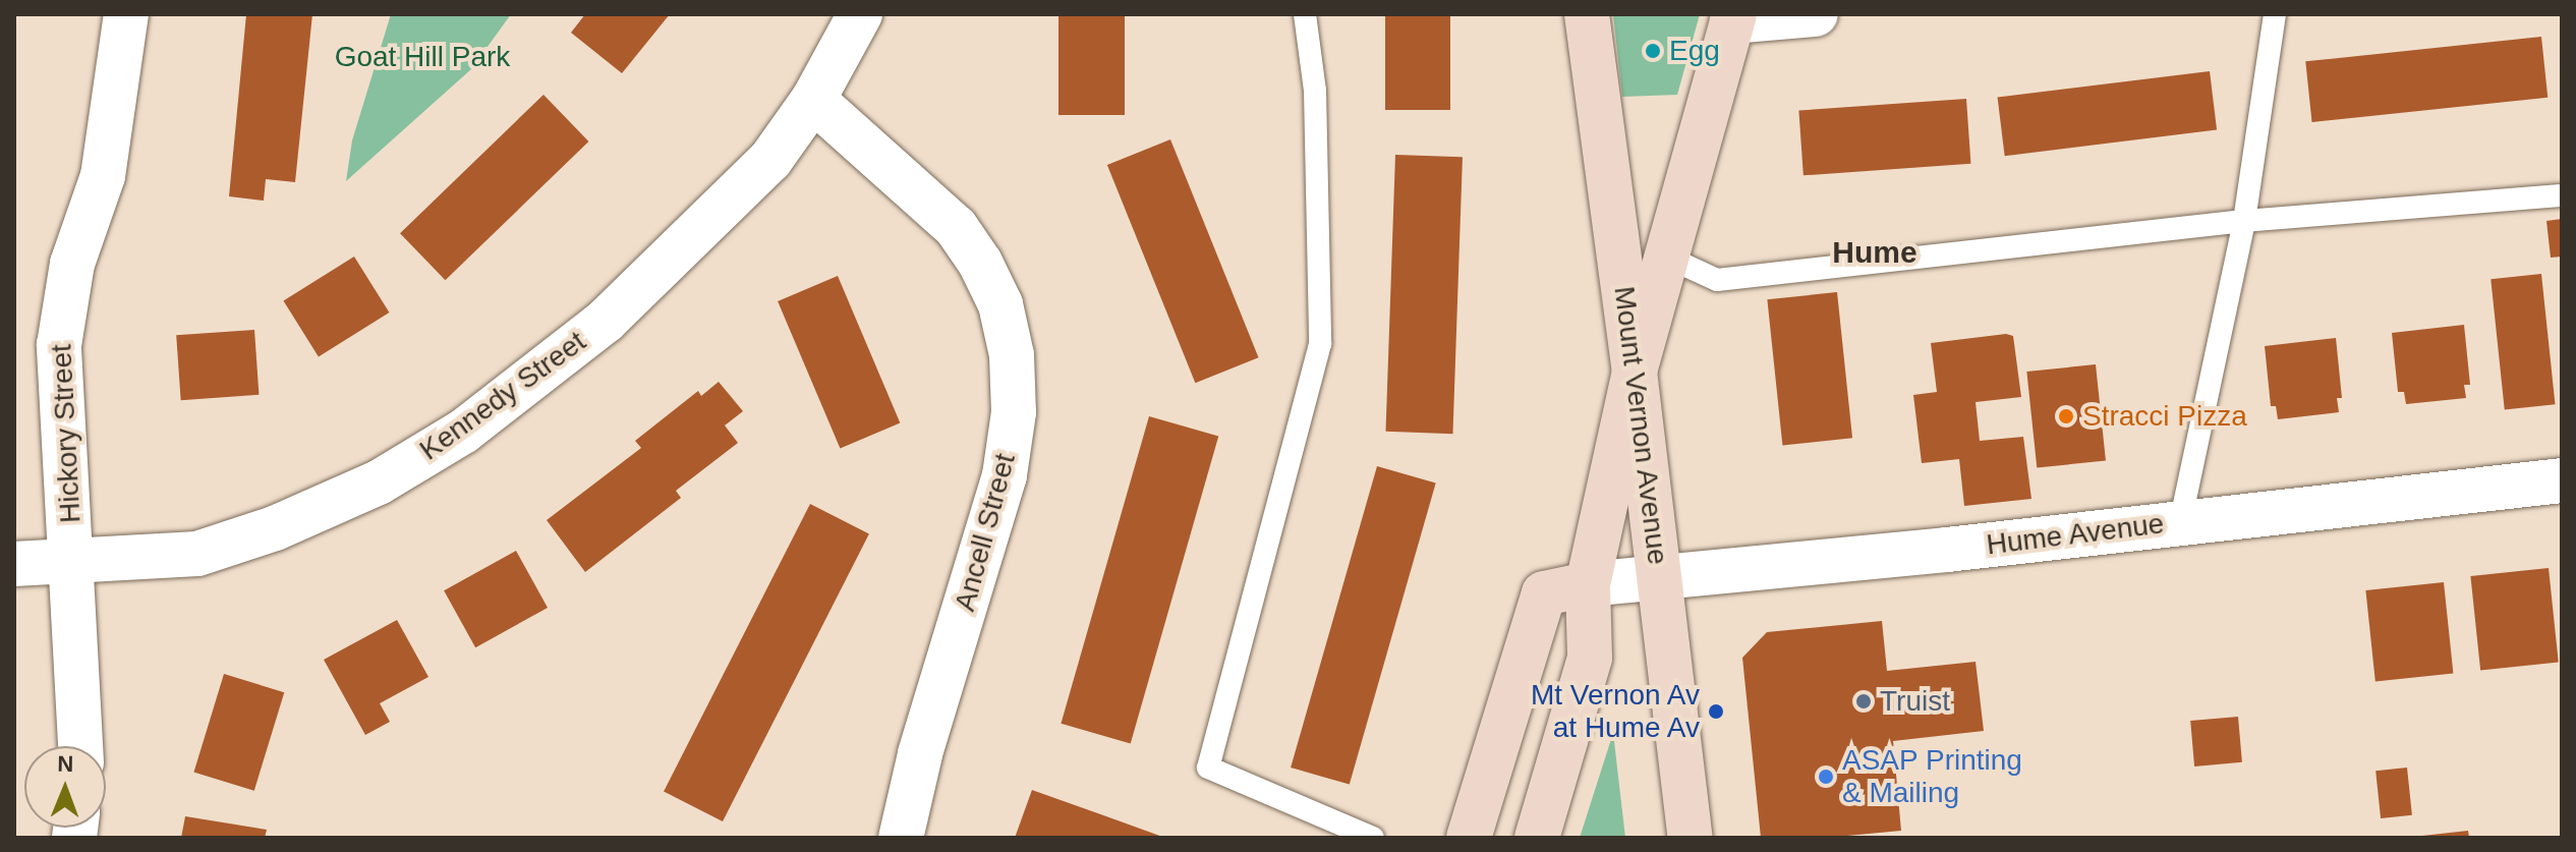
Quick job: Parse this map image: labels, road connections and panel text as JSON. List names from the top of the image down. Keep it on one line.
{"streets":{"street":["Kennedy Street","Mount Vernon Avenue","Hickory Street","Ancell Street","Hume Avenue"]},"crossings":[["Kennedy Street","Hickory Street"],["Kennedy Street","Ancell Street"],["Mount Vernon Avenue","Hume Avenue"]],"districts":["Hume"],"parks":["Goat Hill Park"],"places":["Egg","Stracci Pizza","Truist","Mt Vernon Av at Hume Av","ASAP Printing & Mailing"],"north":"top"}
